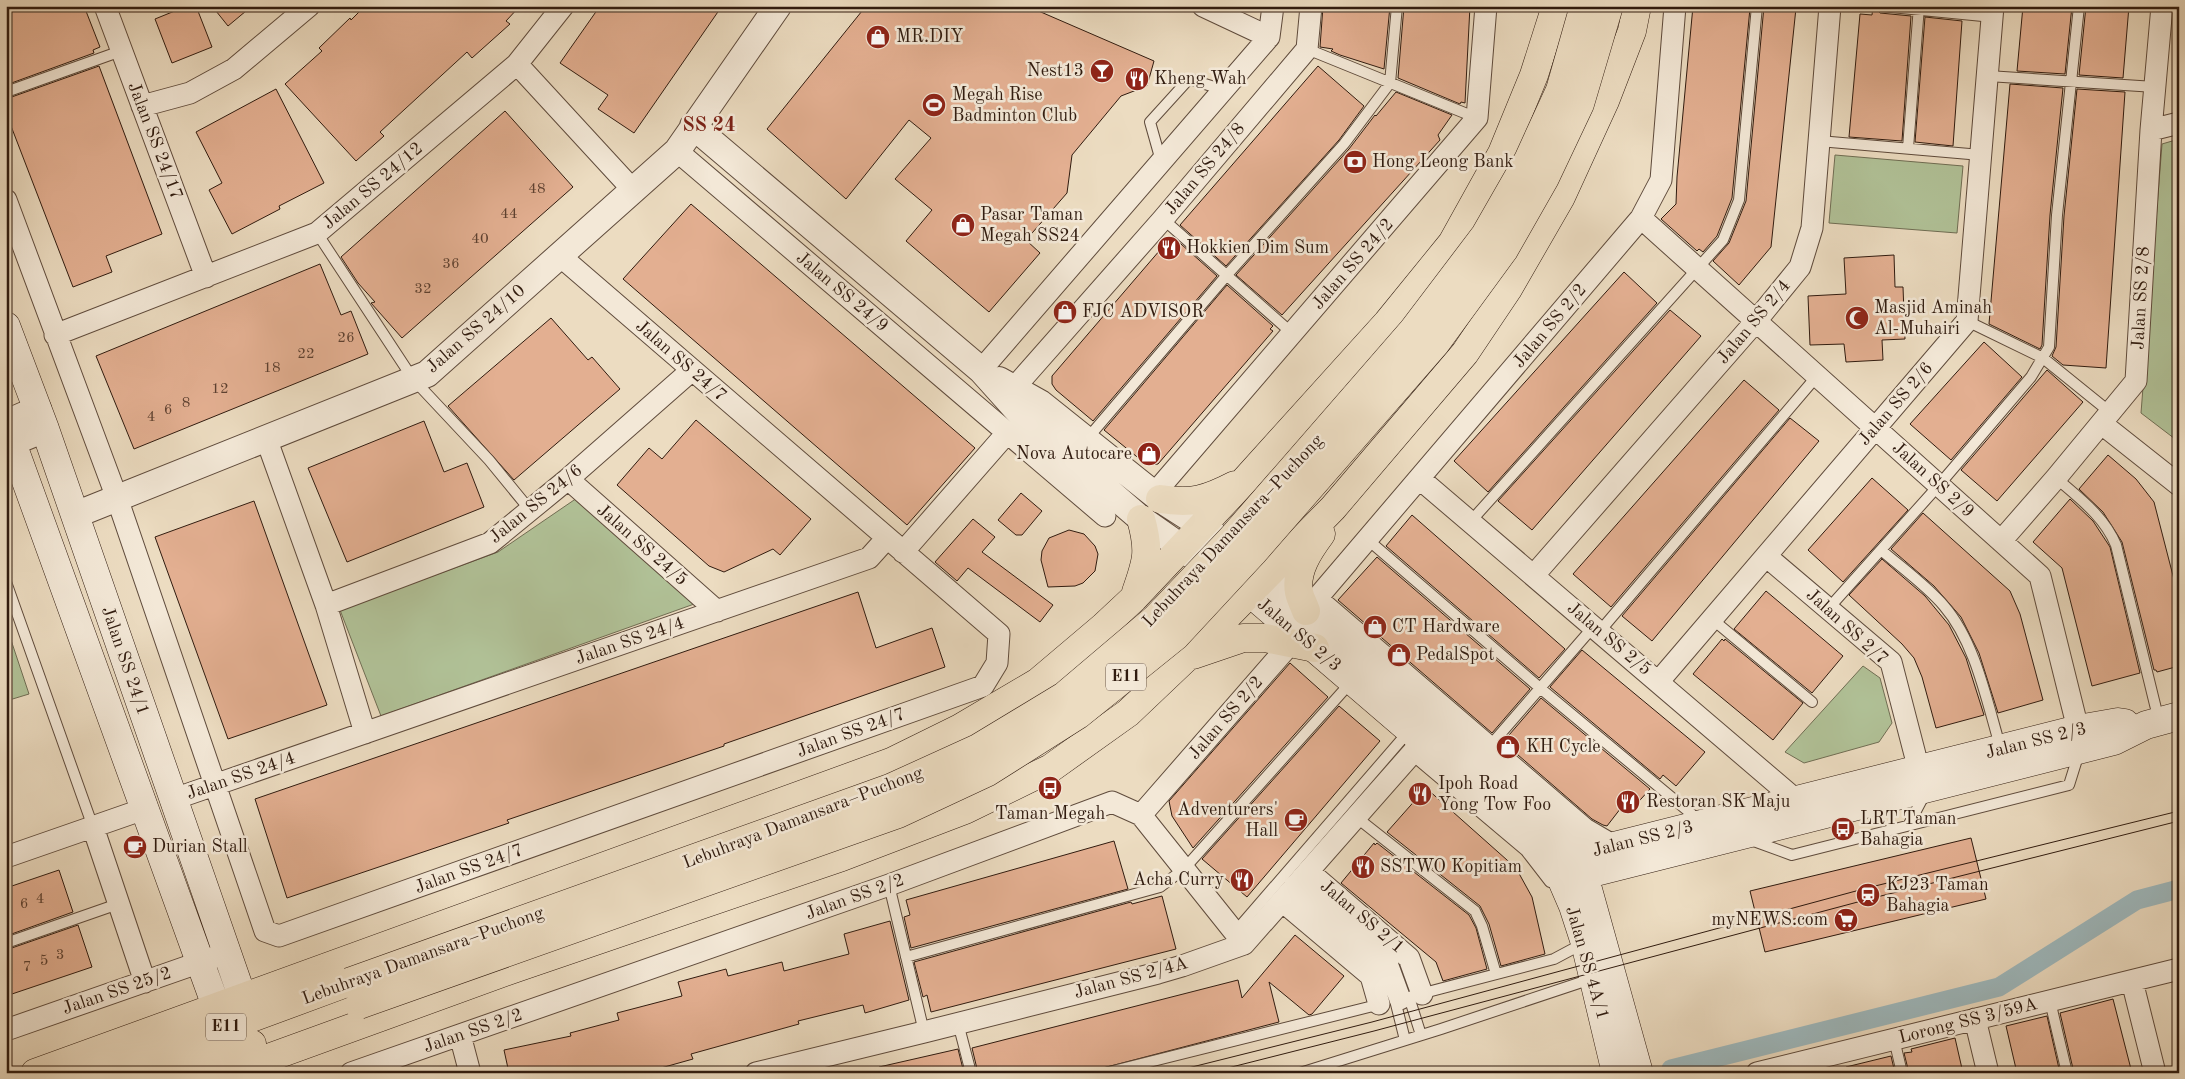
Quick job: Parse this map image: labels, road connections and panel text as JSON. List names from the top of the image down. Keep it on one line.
{"streets":{"highway":["Lebuhraya Damansara–Puchong","E11"],"main road":["Jalan SS 2/3","Jalan SS 24/1","Jalan SS 4A/1"],"street":["Jalan SS 24/17","Jalan SS 24/8","Jalan SS 24/12","Jalan SS 24/2","Jalan SS 24/9","Jalan SS 2/8","Jalan SS 2/4","Jalan SS 2/2","Jalan SS 24/10","Jalan SS 24/7","Jalan SS 2/6","Jalan SS 2/9","Jalan SS 24/6","Jalan SS 24/5","Jalan SS 2/7","Jalan SS 2/5","Jalan SS 24/4","Jalan SS 2/1","Jalan SS 2/4A","Jalan SS 25/2","Lorong SS 3/59A"]},"crossings":[["Jalan SS 24/17","Jalan SS 24/12"],["Jalan SS 24/8","Jalan SS 24/9"],["Jalan SS 24/2","Jalan SS 24/9"],["Jalan SS 24/9","Jalan SS 24/10"],["Jalan SS 2/8","Jalan SS 2/9"],["Jalan SS 2/4","Jalan SS 2/9"],["Jalan SS 2/4","Jalan SS 2/5"],["Jalan SS 2/2","Jalan SS 2/9"],["Jalan SS 2/2","Jalan SS 2/3"],["Jalan SS 2/2","Jalan SS 2/5"],["Jalan SS 24/10","Jalan SS 24/7"],["Jalan SS 24/10","Jalan SS 24/1"],["Jalan SS 24/7","Jalan SS 24/6"],["Jalan SS 24/7","Jalan SS 24/4"],["Jalan SS 2/6","Jalan SS 2/9"],["Jalan SS 2/6","Jalan SS 2/7"],["Jalan SS 2/6","Jalan SS 2/5"],["Jalan SS 2/9","Jalan SS 2/3"],["Jalan SS 24/6","Jalan SS 24/5"],["Lebuhraya Damansara–Puchong","E11"],["Jalan SS 24/5","Jalan SS 24/4"],["Jalan SS 2/7","Jalan SS 2/3"],["Jalan SS 2/3","Jalan SS 2/5"],["Jalan SS 2/3","Jalan SS 4A/1"],["Jalan SS 2/3","Jalan SS 2/4A"],["Jalan SS 24/4","Jalan SS 24/1"],["Jalan SS 24/1","Jalan SS 25/2"],["Jalan SS 2/1","Jalan SS 2/4A"]],"districts":["SS 24"],"places":{"shop":["MR.DIY","Pasar Taman Megah SS24","FJC ADVISOR","Nova Autocare","CT Hardware","PedalSpot","KH Cycle"],"bar":["Nest13"],"restaurant":["Kheng Wah","Hokkien Dim Sum","Ipoh Road Yong Tow Foo","Restoran SK Maju","SSTWO Kopitiam","Acha Curry"],"sports":["Megah Rise Badminton Club"],"bank":["Hong Leong Bank"],"mosque":["Masjid Aminah Al-Muhairi"],"bus stop":["Taman Megah","LRT Taman Bahagia"],"cafe":["Adventurers' Hall","Durian Stall"],"station":["KJ23 Taman Bahagia"],"supermarket":["myNEWS.com"]},"house_numbers":["48","44","40","36","32","26","22","18","12","8","6","4","4","6","3","5","7"]}
